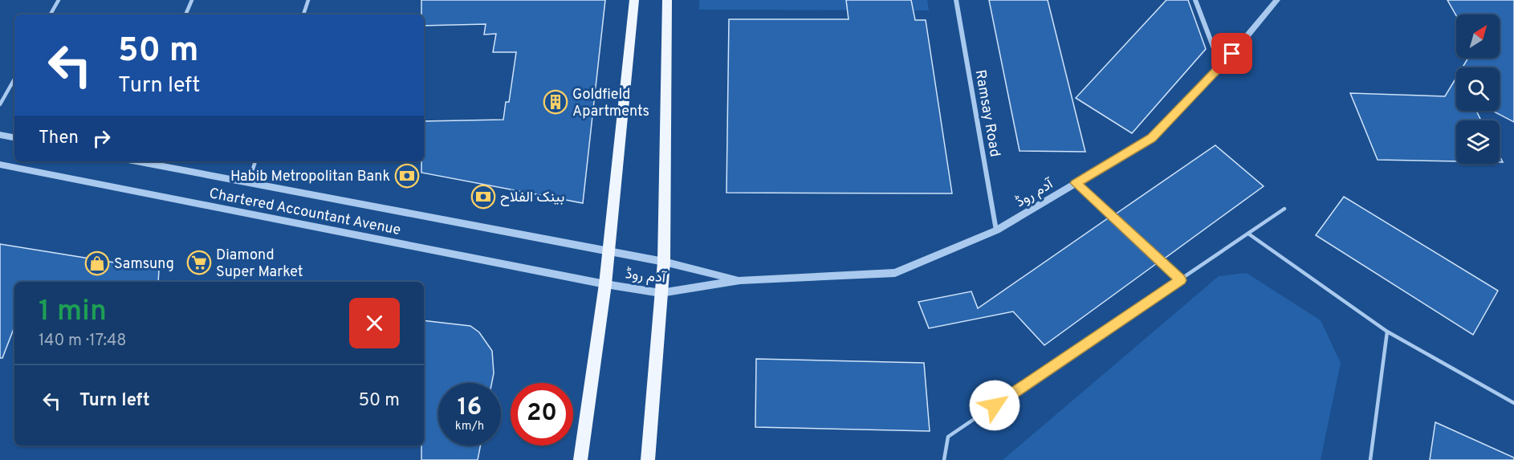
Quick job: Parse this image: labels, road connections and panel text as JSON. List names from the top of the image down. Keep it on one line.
{"streets":{"street":["Ramsay Road","آدم روڈ","Chartered Accountant Avenue"]},"crossings":[["Ramsay Road","آدم روڈ"],["آدم روڈ","Chartered Accountant Avenue"]],"places":{"building":["Goldfield Apartments"],"bank":["Habib Metropolitan Bank","بینک الفلاح"],"supermarket":["Diamond Super Market"],"shop":["Samsung"]},"north":"top right","page":{"turn":["50 m","Turn left"],"then":"Then","heading":["1 min","140 m · 17:48"],"list":[{"name":"Turn left","value":"50 m"}],"speed":"16 km/h","limit":"20"}}
